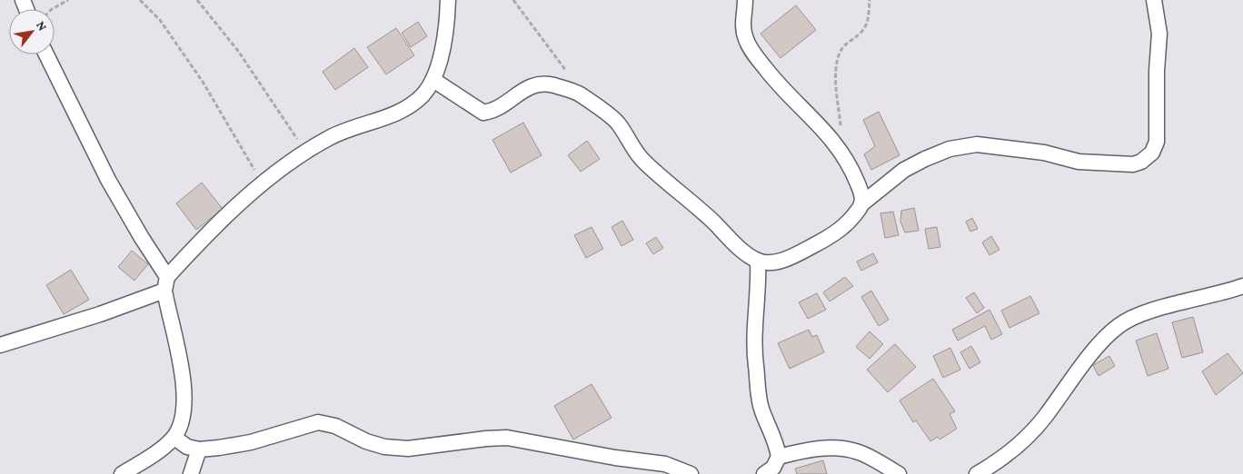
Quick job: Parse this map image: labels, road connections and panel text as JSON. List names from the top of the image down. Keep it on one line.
{"north":"top right"}
